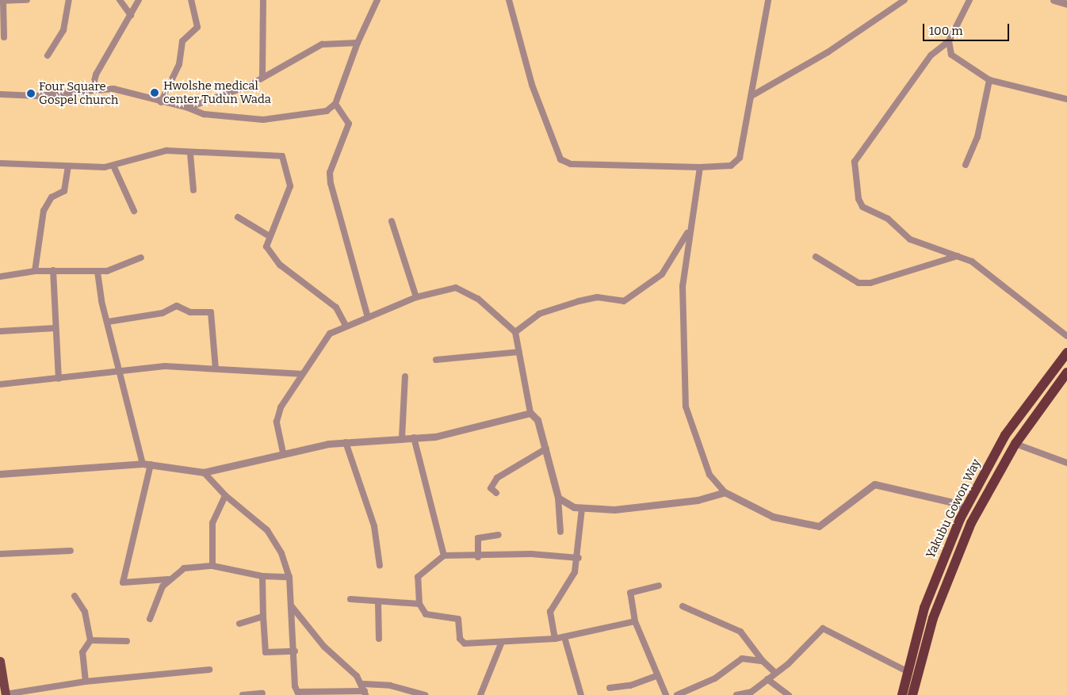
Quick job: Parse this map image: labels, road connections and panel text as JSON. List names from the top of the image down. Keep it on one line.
{"streets":{"highway":["Yakubu Gowon Way"]},"places":["Hwolshe medical center Tudun Wada","Four Square Gospel church"],"scale_bar":"100 m"}
